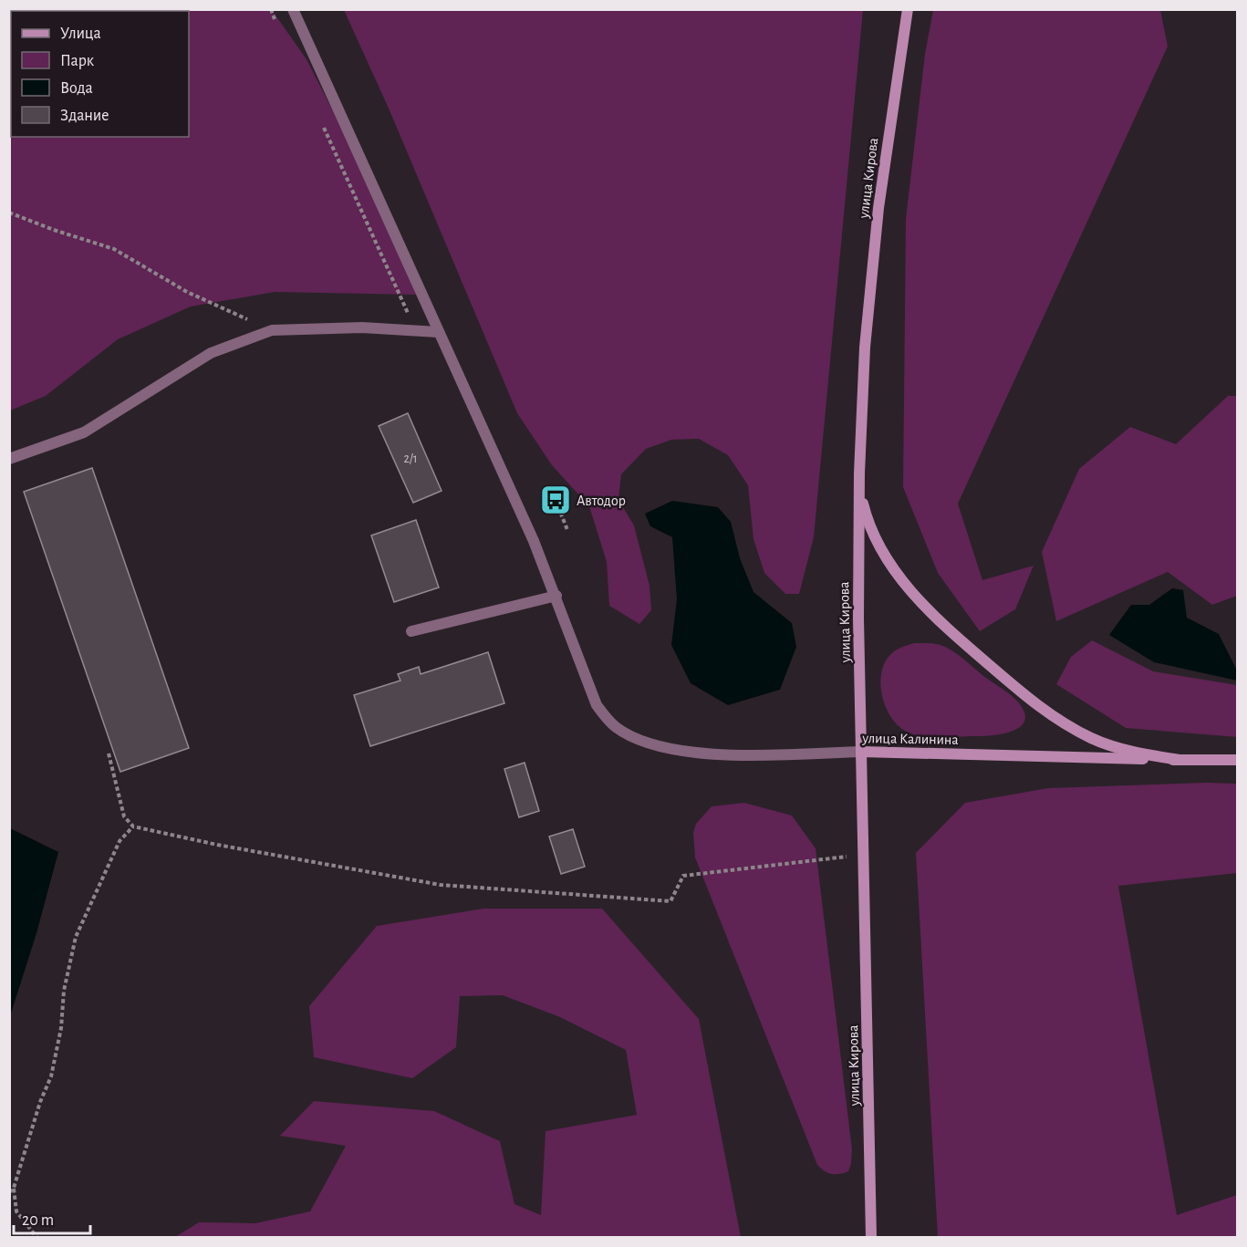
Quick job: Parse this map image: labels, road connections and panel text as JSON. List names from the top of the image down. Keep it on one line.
{"streets":{"main road":["улица Кирова","улица Калинина"]},"crossings":[["улица Кирова","улица Калинина"]],"places":{"bus stop":["Автодор"]},"house_numbers":["2/1"],"legend":["Улица","Парк","Вода","Здание"],"scale_bar":"20 m"}
